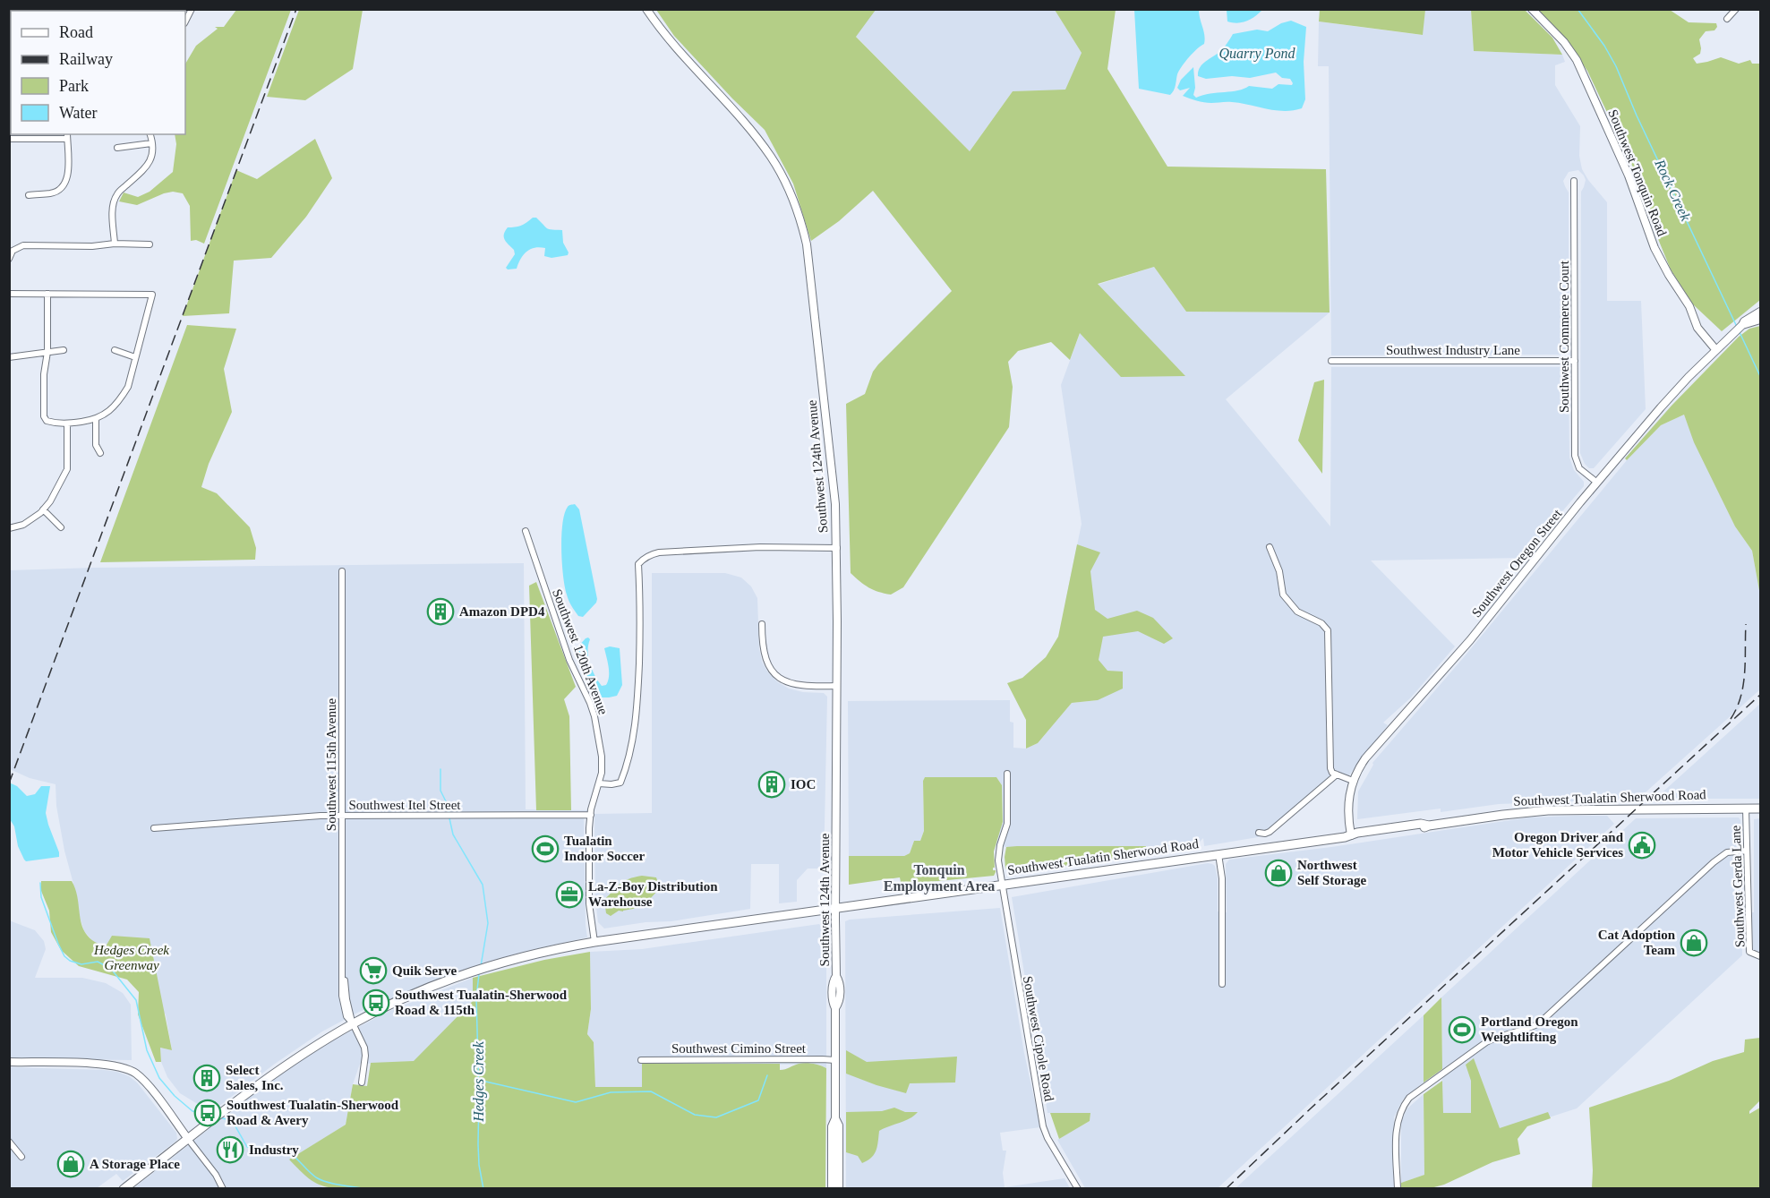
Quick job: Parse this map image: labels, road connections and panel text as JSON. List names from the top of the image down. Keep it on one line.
{"streets":{"highway":["Southwest Tualatin Sherwood Road"],"main road":["Southwest Tonquin Road","Southwest 124th Avenue","Southwest Oregon Street"],"street":["Southwest Commerce Court","Southwest Industry Lane","Southwest 120th Avenue","Southwest 115th Avenue","Southwest Itel Street","Southwest Gerda Lane","Southwest Cipole Road","Southwest Cimino Street"]},"crossings":[["Southwest Tonquin Road","Southwest Oregon Street"],["Southwest Commerce Court","Southwest Industry Lane"],["Southwest Commerce Court","Southwest Oregon Street"],["Southwest 124th Avenue","Southwest Tualatin Sherwood Road"],["Southwest 124th Avenue","Southwest Cimino Street"],["Southwest Oregon Street","Southwest Tualatin Sherwood Road"],["Southwest 120th Avenue","Southwest Tualatin Sherwood Road"],["Southwest 120th Avenue","Southwest Itel Street"],["Southwest 115th Avenue","Southwest Tualatin Sherwood Road"],["Southwest 115th Avenue","Southwest Itel Street"],["Southwest Tualatin Sherwood Road","Southwest Gerda Lane"],["Southwest Tualatin Sherwood Road","Southwest Cipole Road"]],"districts":["Tonquin Employment Area"],"water":["Quarry Pond","Rock Creek","Hedges Creek"],"parks":["Hedges Creek Greenway"],"places":{"building":["Amazon DPD4","IOC","Select Sales, Inc."],"public building":["Oregon Driver and Motor Vehicle Services"],"sports":["Tualatin Indoor Soccer","Portland Oregon Weightlifting"],"shop":["Northwest Self Storage","Cat Adoption Team","A Storage Place"],"office":["La-Z-Boy Distribution Warehouse"],"supermarket":["Quik Serve"],"bus stop":["Southwest Tualatin-Sherwood Road & 115th","Southwest Tualatin-Sherwood Road & Avery"],"restaurant":["Industry"]},"legend":["Road","Railway","Park","Water"]}
